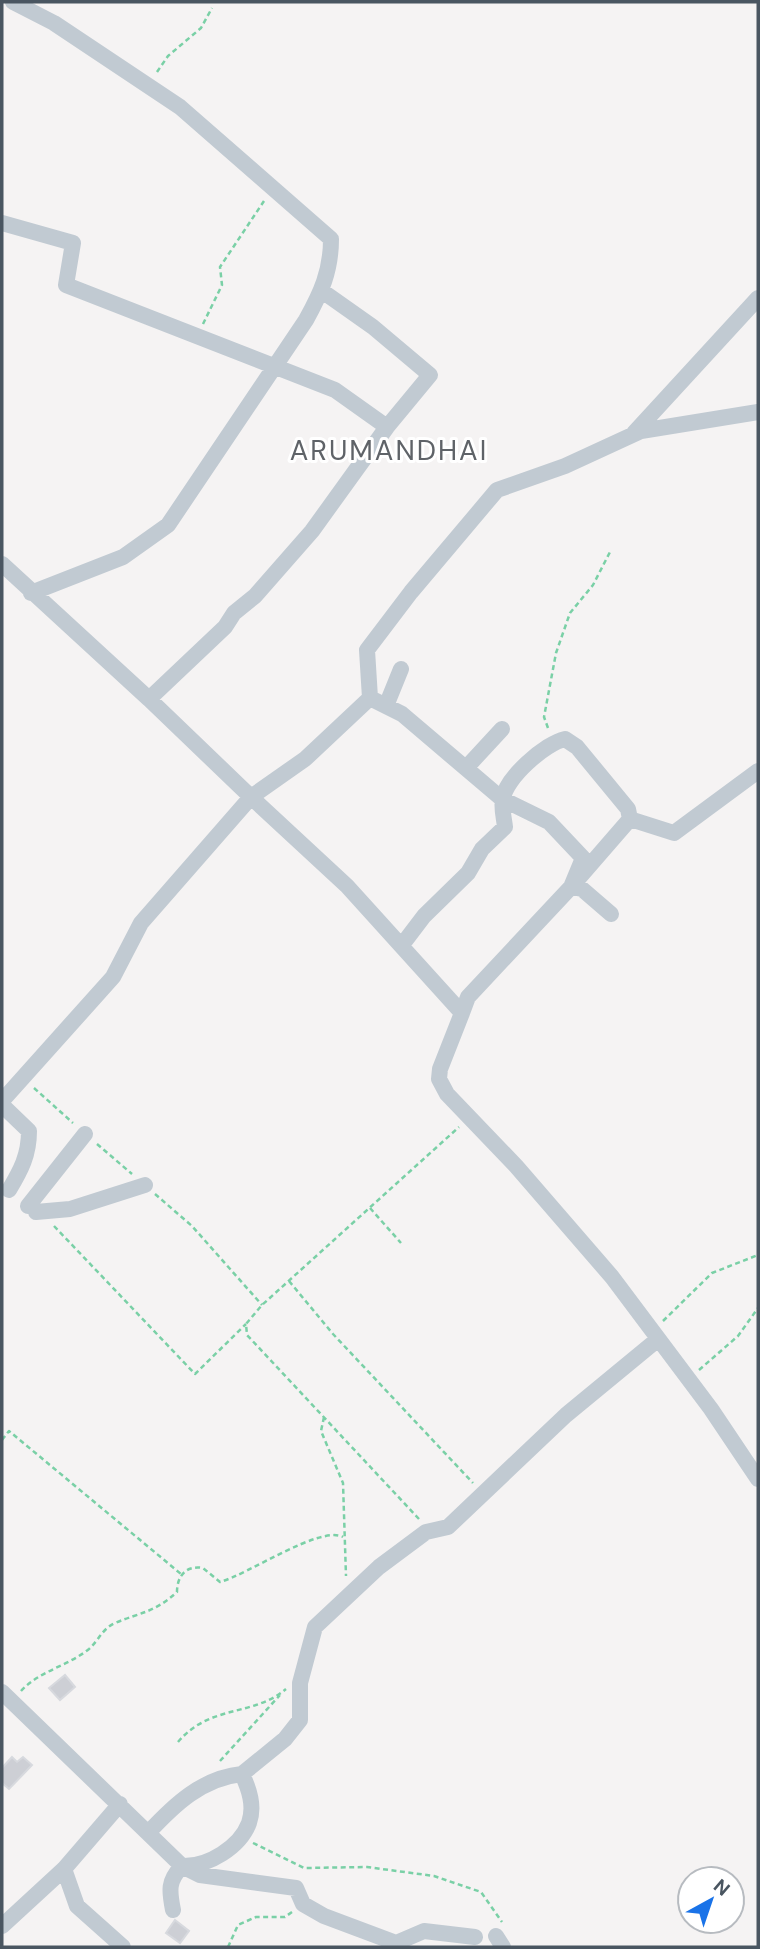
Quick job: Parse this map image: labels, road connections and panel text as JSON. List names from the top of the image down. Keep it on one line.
{"districts":["ARUMANDHAI"],"north":"top right"}
